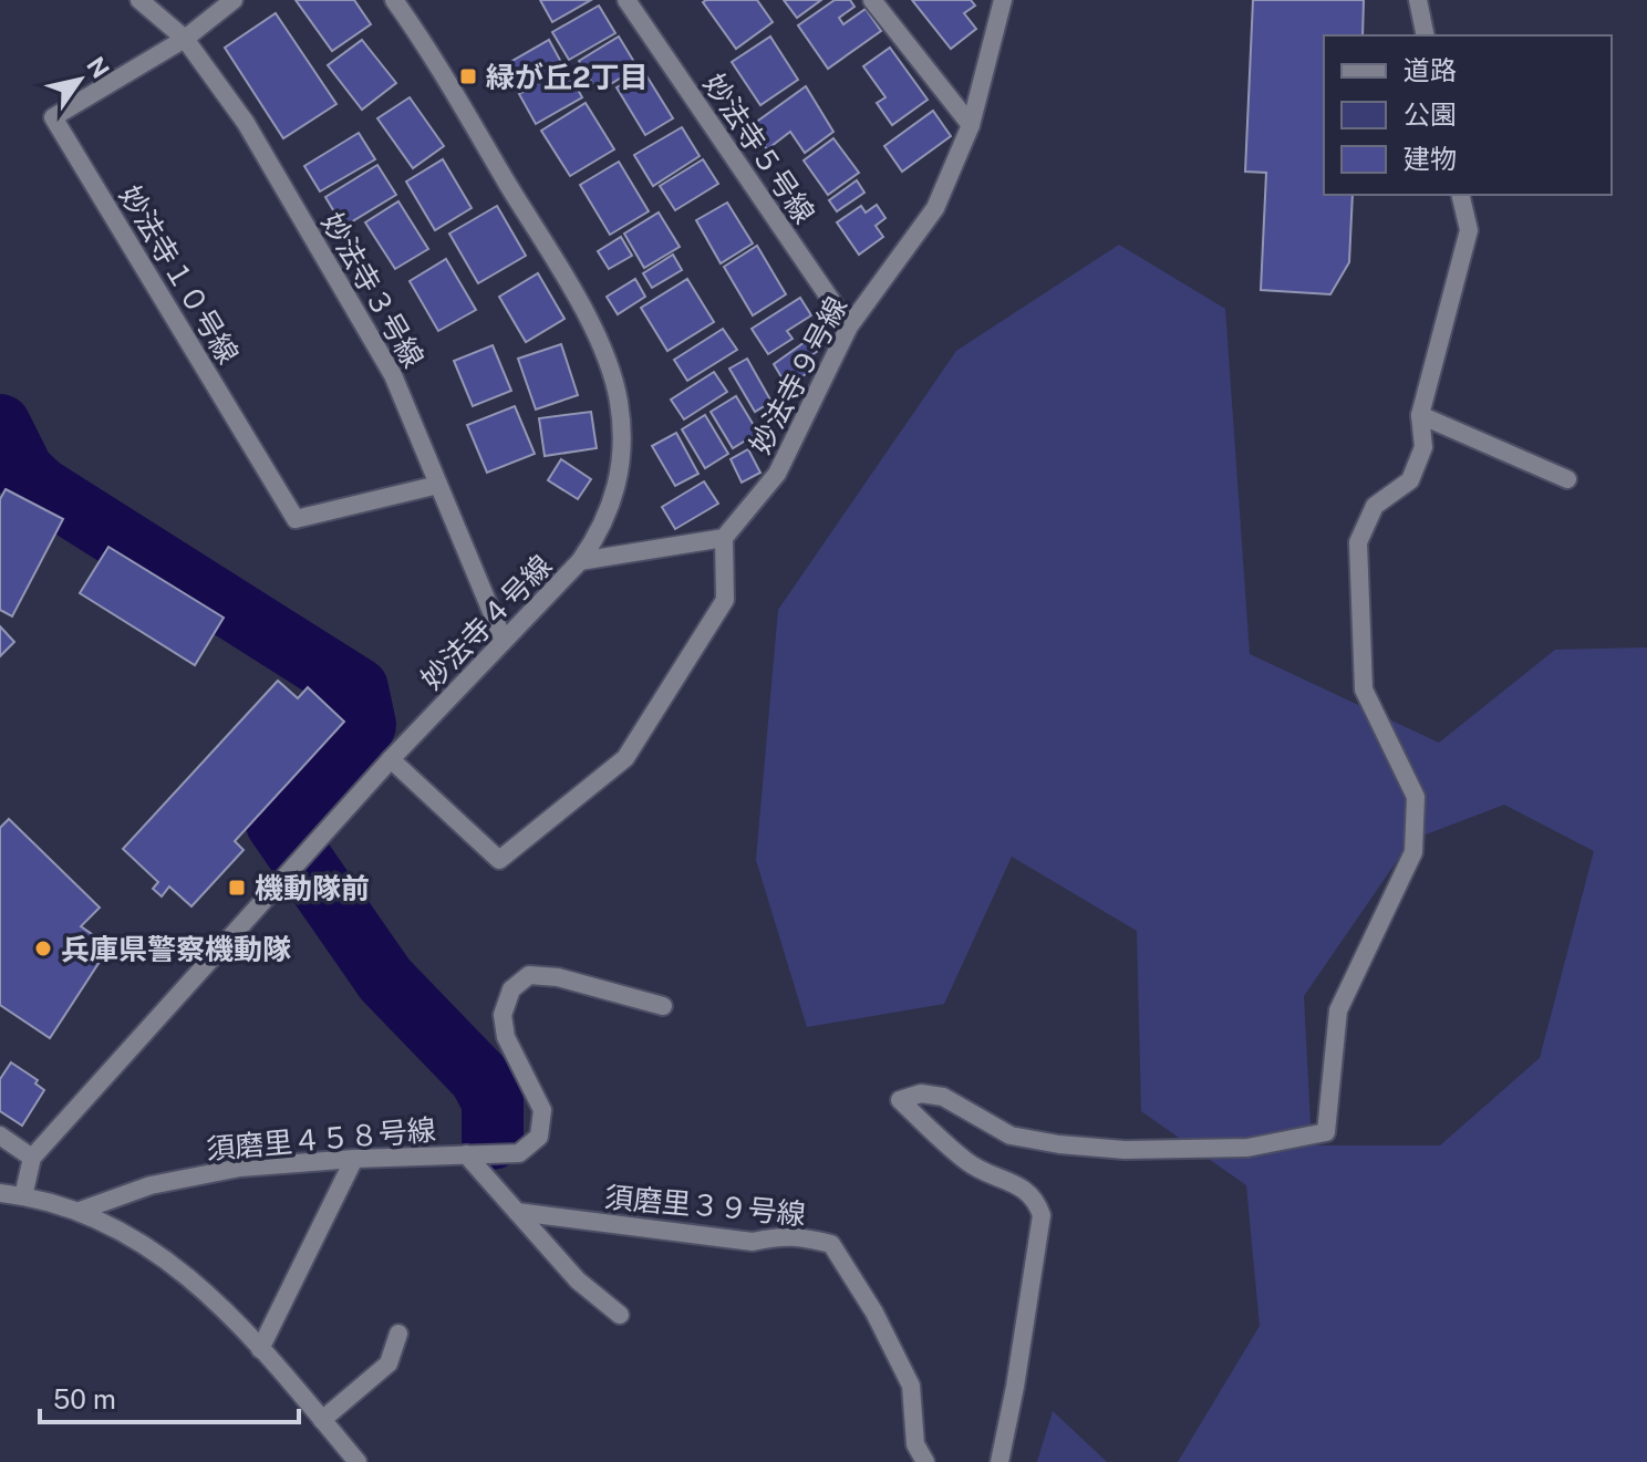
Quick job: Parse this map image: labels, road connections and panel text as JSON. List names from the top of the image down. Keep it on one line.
{"streets":{"street":["妙法寺５号線","妙法寺１０号線","妙法寺３号線","妙法寺９号線","妙法寺４号線","須磨里４５８号線","須磨里３９号線"]},"crossings":[["妙法寺５号線","妙法寺９号線"],["妙法寺１０号線","妙法寺３号線"],["妙法寺３号線","妙法寺４号線"]],"places":{"transit":["緑が丘2丁目","機動隊前"],"other":["兵庫県警察機動隊"]},"legend":["道路","公園","建物"],"scale_bar":"50 m","north":"top right"}
